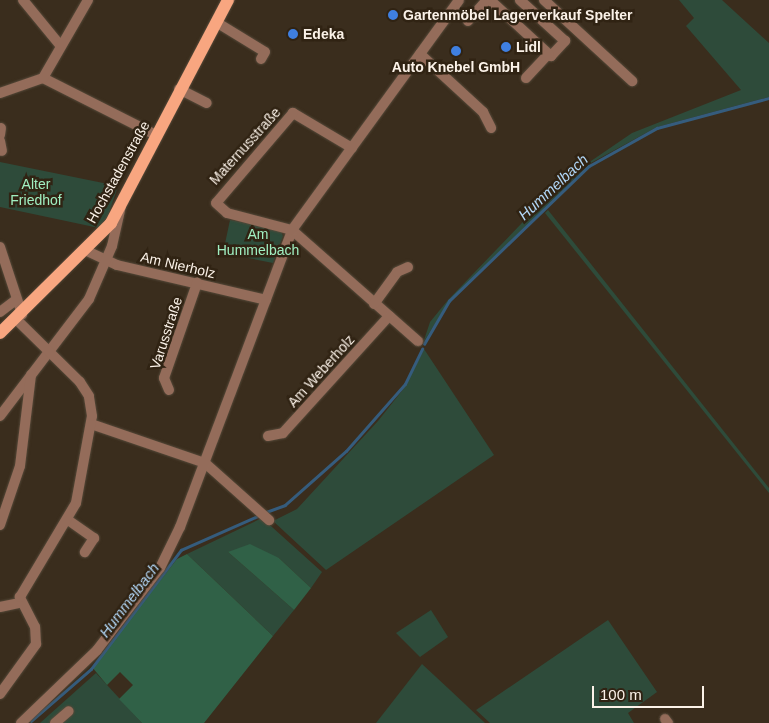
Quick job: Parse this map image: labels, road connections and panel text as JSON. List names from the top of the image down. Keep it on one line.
{"streets":{"main road":["Hochstadenstraße"],"street":["Maternusstraße","Am Nierholz","Varusstraße","Am Weberholz"]},"crossings":[["Hochstadenstraße","Am Nierholz"],["Am Nierholz","Varusstraße"]],"water":["Hummelbach"],"parks":["Alter Friedhof","Am Hummelbach"],"places":["Gartenmöbel Lagerverkauf Spelter","Edeka","Lidl","Auto Knebel GmbH"],"scale_bar":"100 m"}
